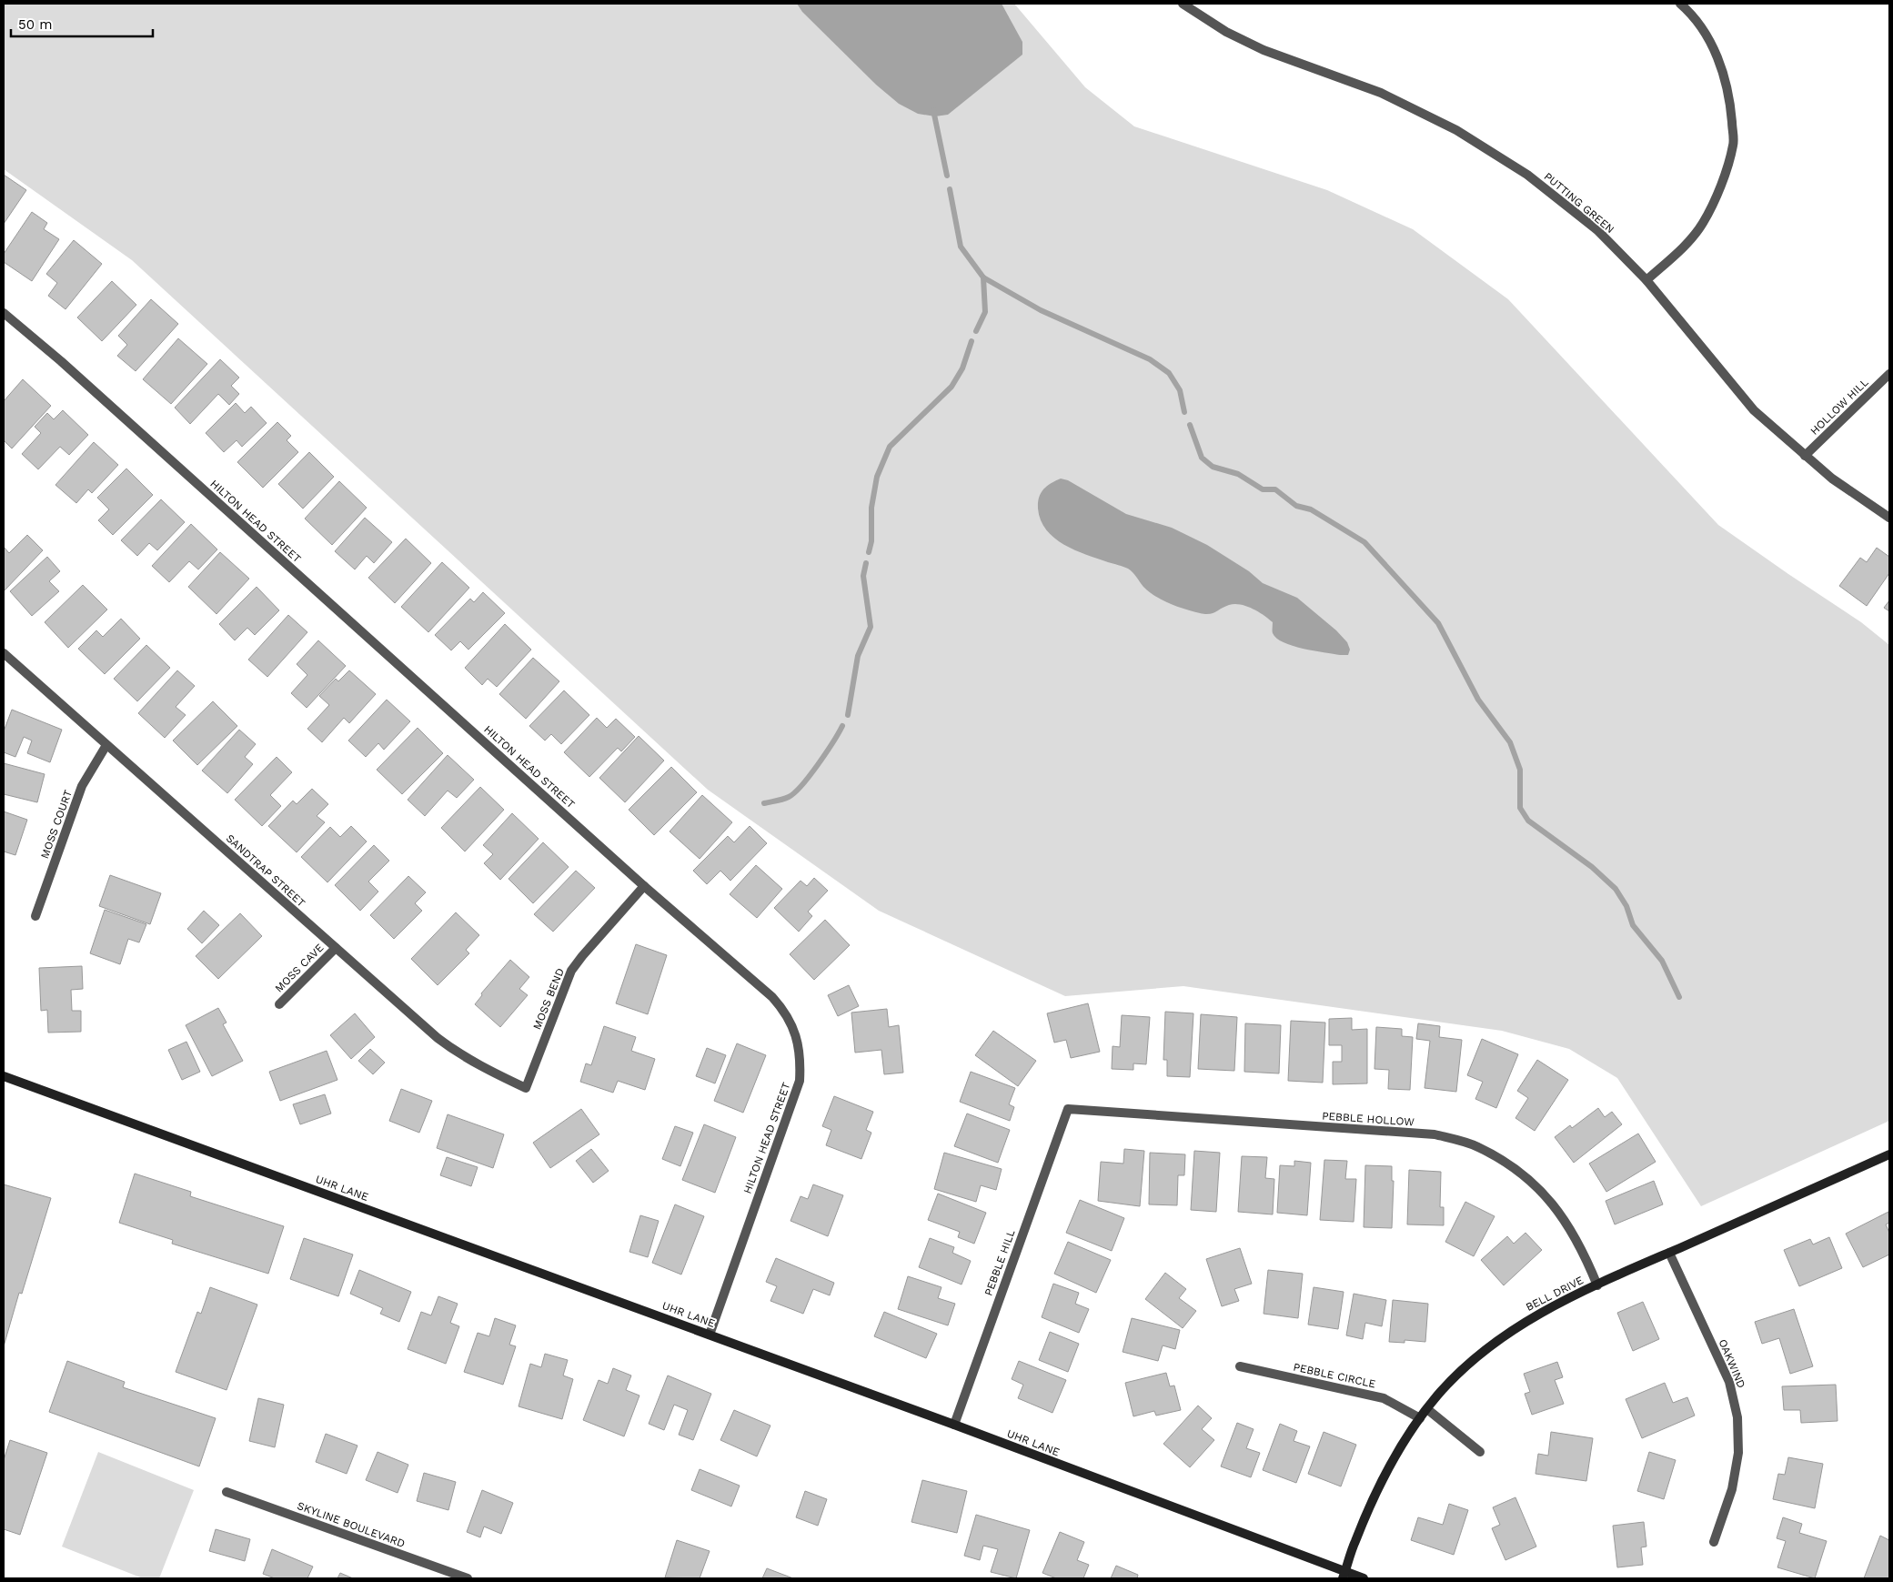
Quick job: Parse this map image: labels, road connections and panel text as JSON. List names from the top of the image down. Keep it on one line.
{"streets":{"street":["PUTTING GREEN","HOLLOW HILL","HILTON HEAD STREET","MOSS COURT","SANDTRAP STREET","MOSS CAVE","MOSS BEND","PEBBLE HOLLOW","UHR LANE","PEBBLE HILL","BELL DRIVE","OAKWIND","PEBBLE CIRCLE","SKYLINE BOULEVARD"]},"crossings":[["PUTTING GREEN","HOLLOW HILL"],["HILTON HEAD STREET","MOSS BEND"],["HILTON HEAD STREET","UHR LANE"],["MOSS COURT","SANDTRAP STREET"],["SANDTRAP STREET","MOSS CAVE"],["SANDTRAP STREET","MOSS BEND"],["PEBBLE HOLLOW","PEBBLE HILL"],["PEBBLE HOLLOW","BELL DRIVE"],["UHR LANE","PEBBLE HILL"],["UHR LANE","BELL DRIVE"],["BELL DRIVE","OAKWIND"],["BELL DRIVE","PEBBLE CIRCLE"]],"scale_bar":"50 m"}
